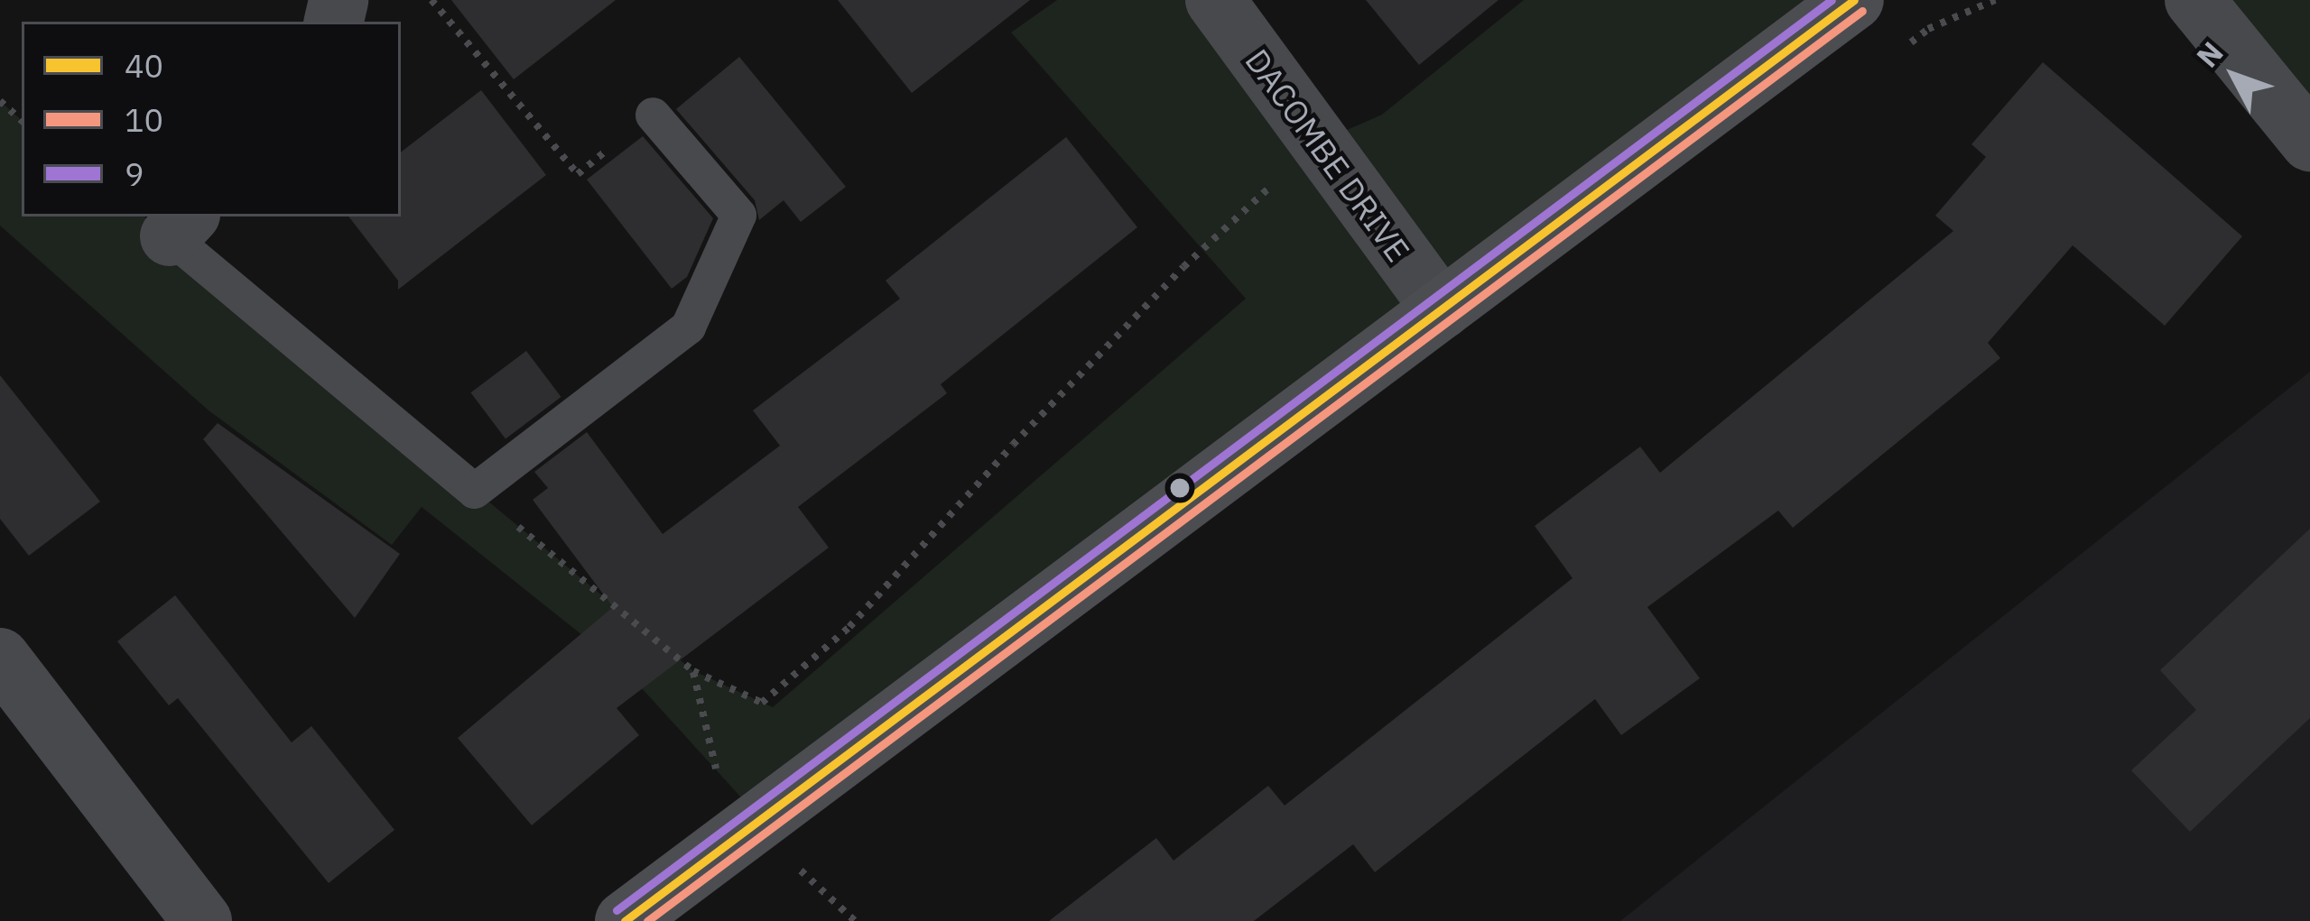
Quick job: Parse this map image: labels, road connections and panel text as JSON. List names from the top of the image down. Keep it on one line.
{"streets":{"street":["DACOMBE DRIVE"]},"lines":["transit line 40","transit line 9","transit line 10"],"legend":["40","10","9"],"north":"top left"}
